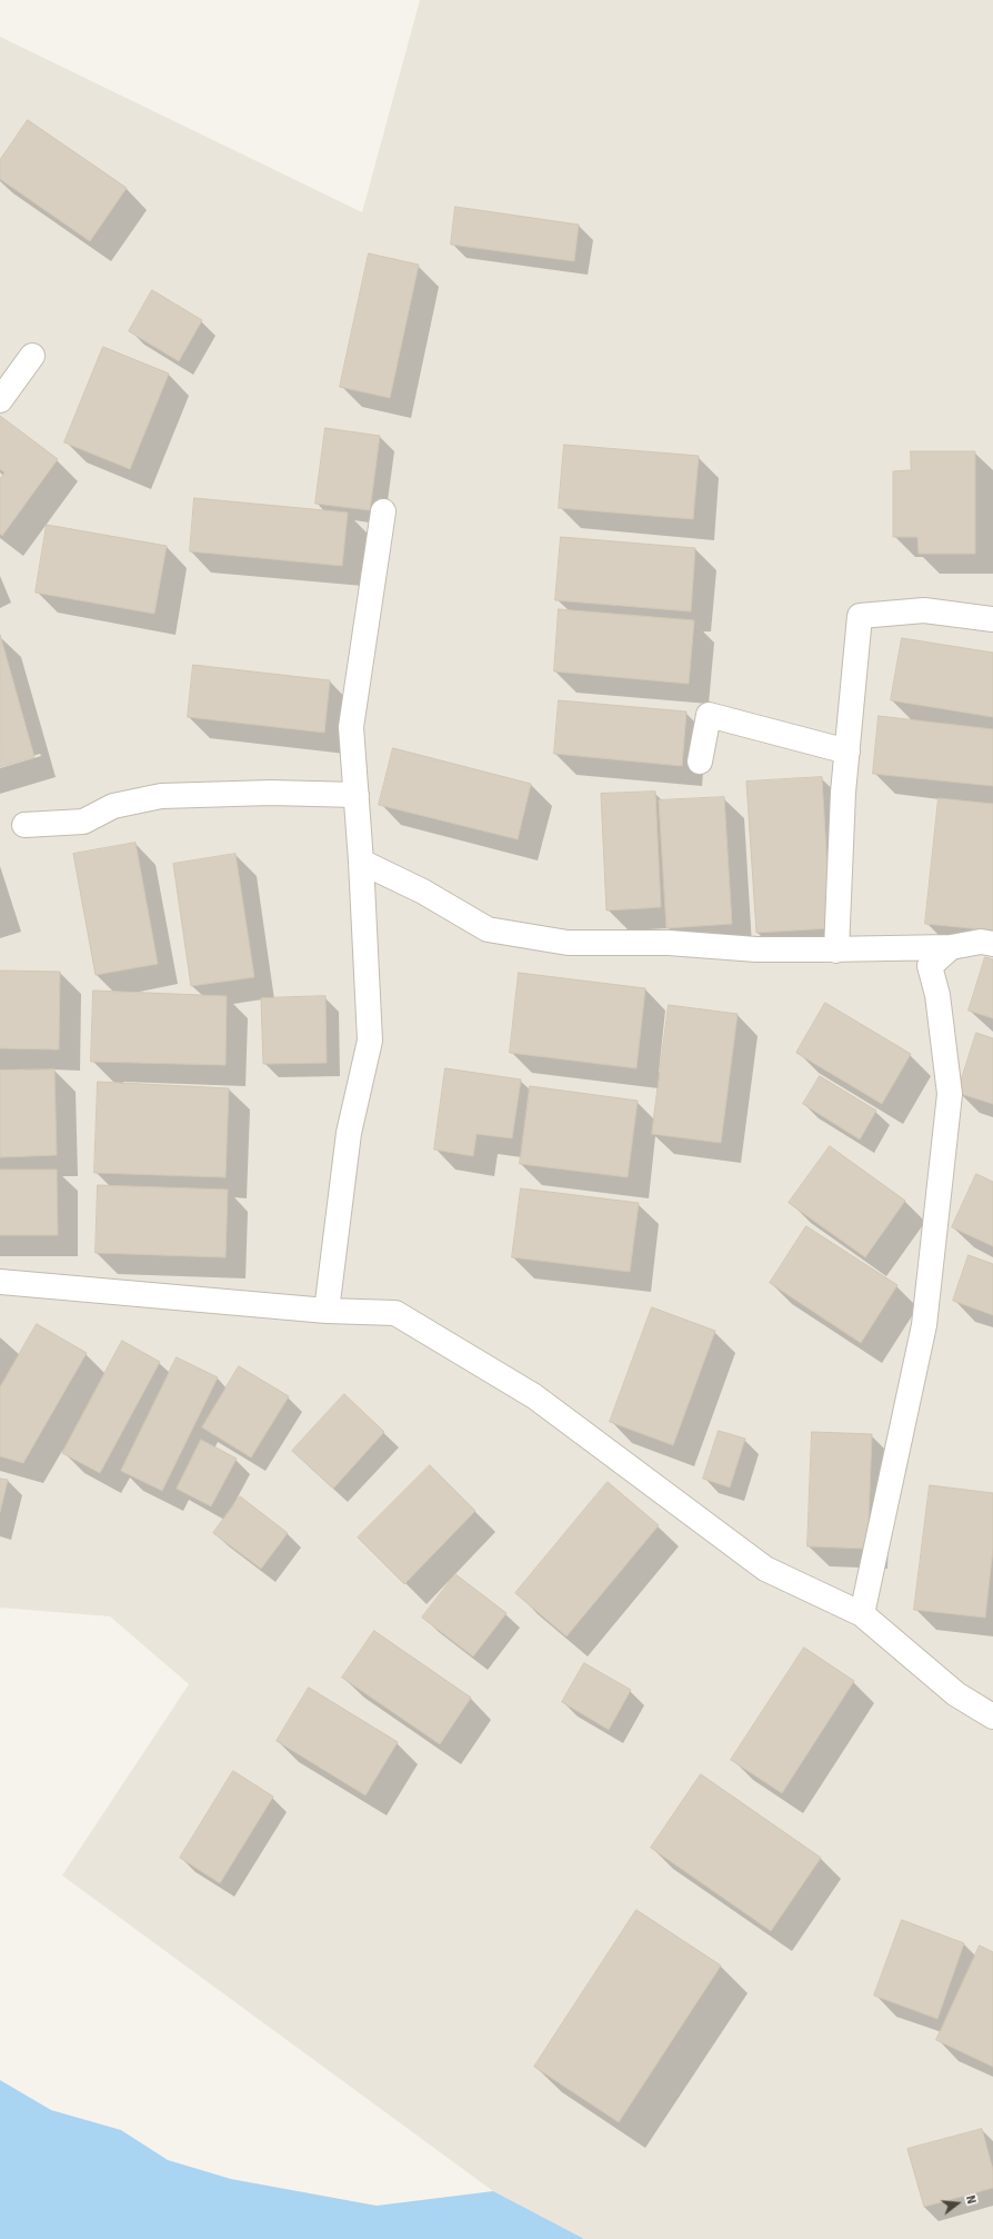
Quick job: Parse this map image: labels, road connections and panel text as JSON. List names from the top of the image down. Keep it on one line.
{"north":"right"}
